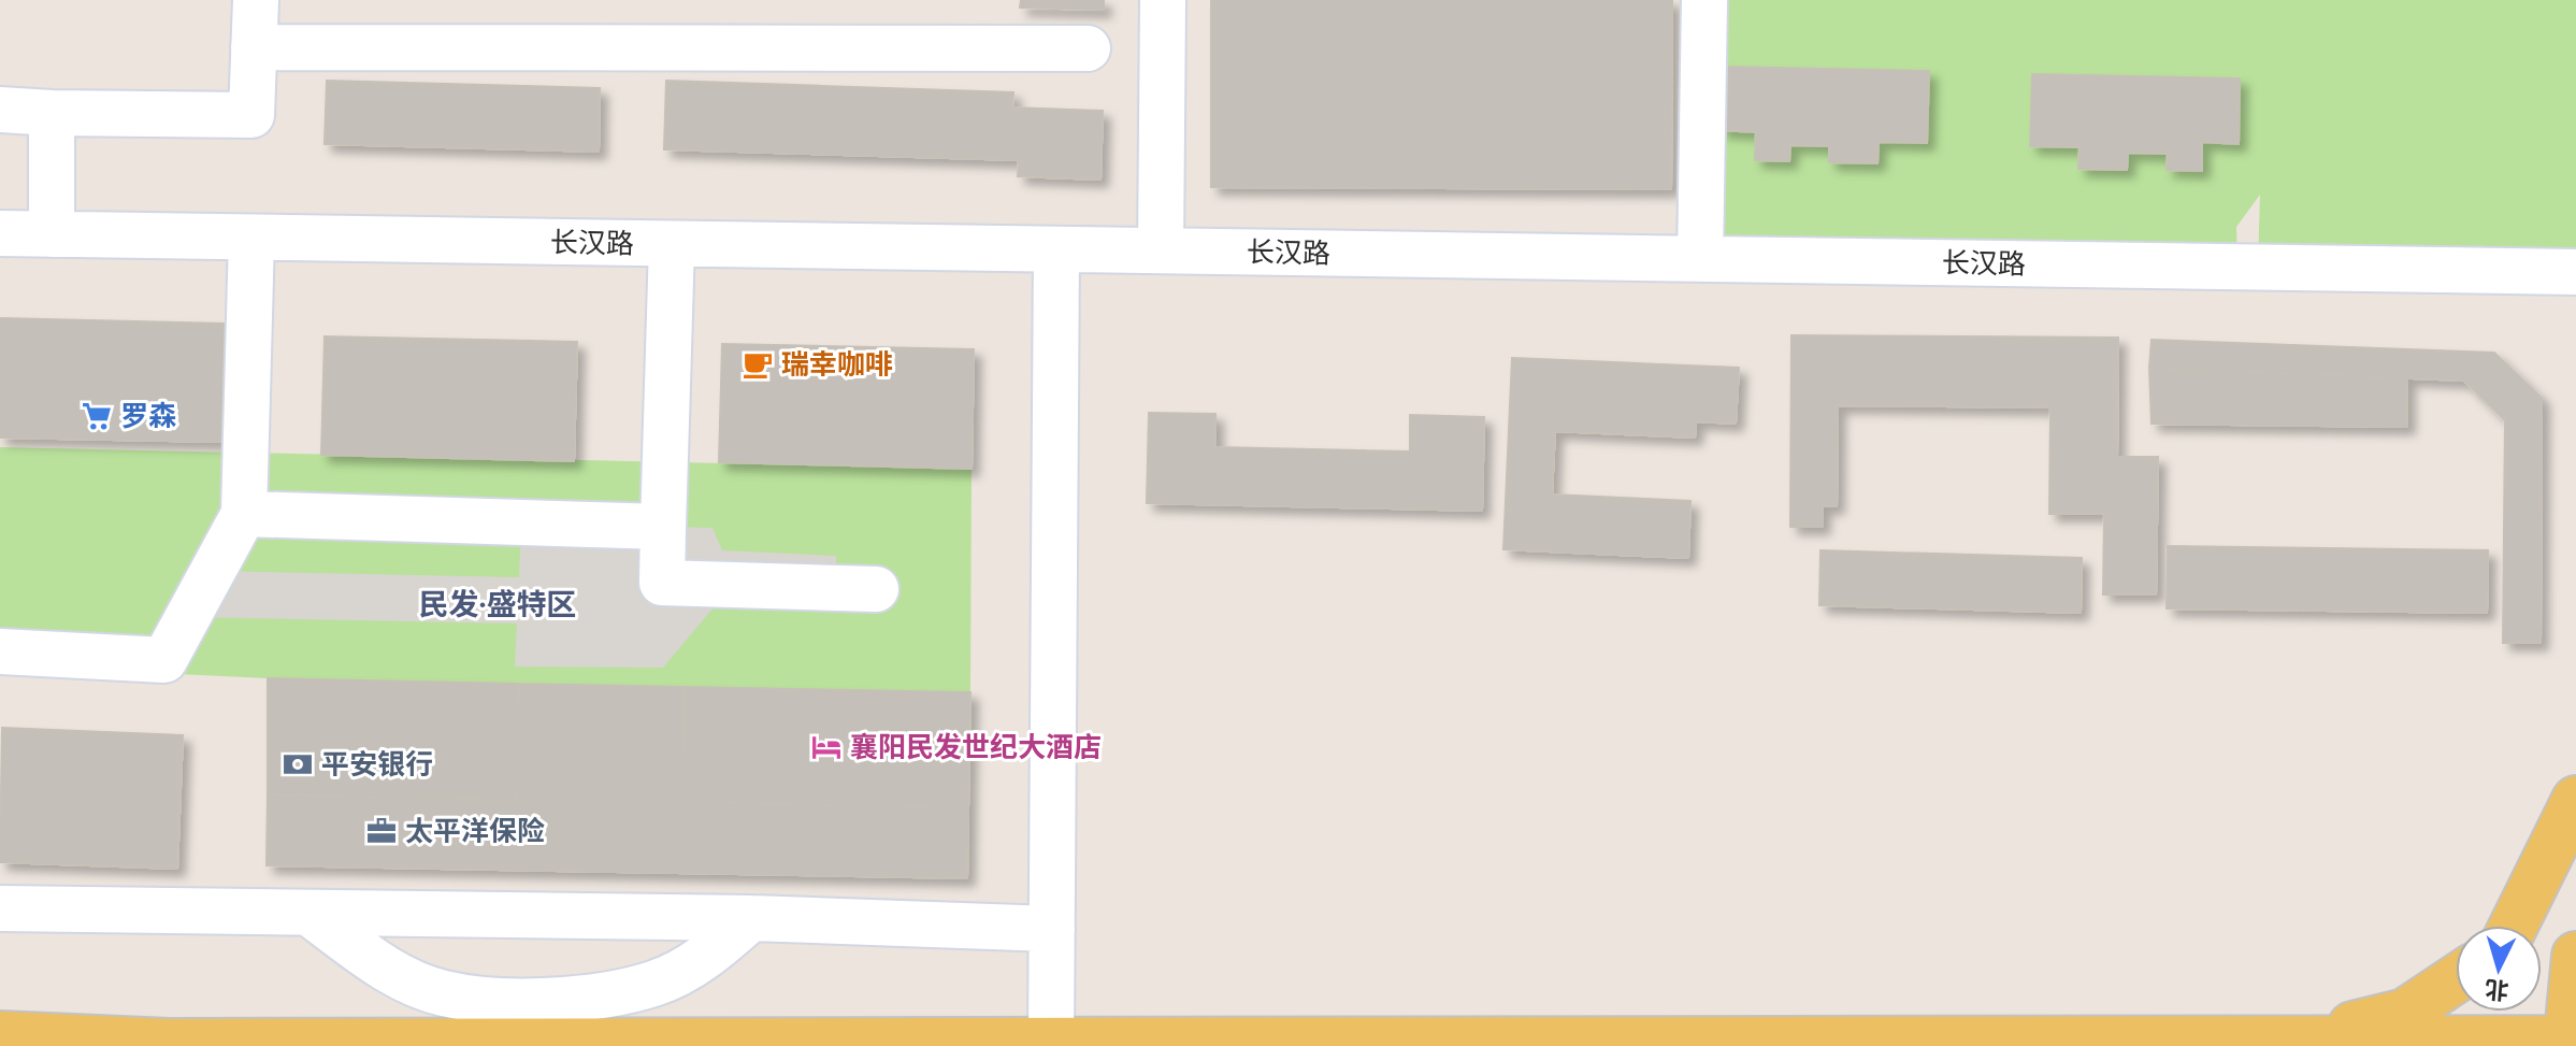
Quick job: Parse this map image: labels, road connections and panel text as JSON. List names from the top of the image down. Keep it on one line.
{"streets":{"street":["长汉路"]},"districts":["民发·盛特区"],"places":{"cafe":["瑞幸咖啡"],"supermarket":["罗森"],"hotel":["襄阳民发世纪大酒店"],"bank":["平安银行"],"office":["太平洋保险"]},"north":"bottom"}
